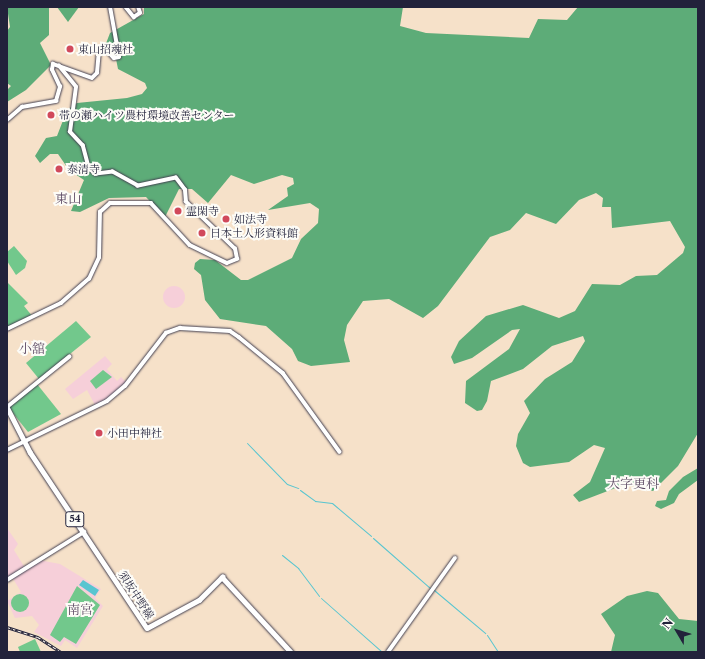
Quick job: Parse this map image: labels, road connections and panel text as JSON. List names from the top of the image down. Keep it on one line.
{"streets":{"main road":["54","須坂中野線"]},"districts":["東山","小舘","大字更科","南宮"],"places":["東山招魂社","帯の瀬ハイツ農村環境改善センター","泰清寺","霊閑寺","如法寺","日本土人形資料館","小田中神社"],"north":"top left"}
